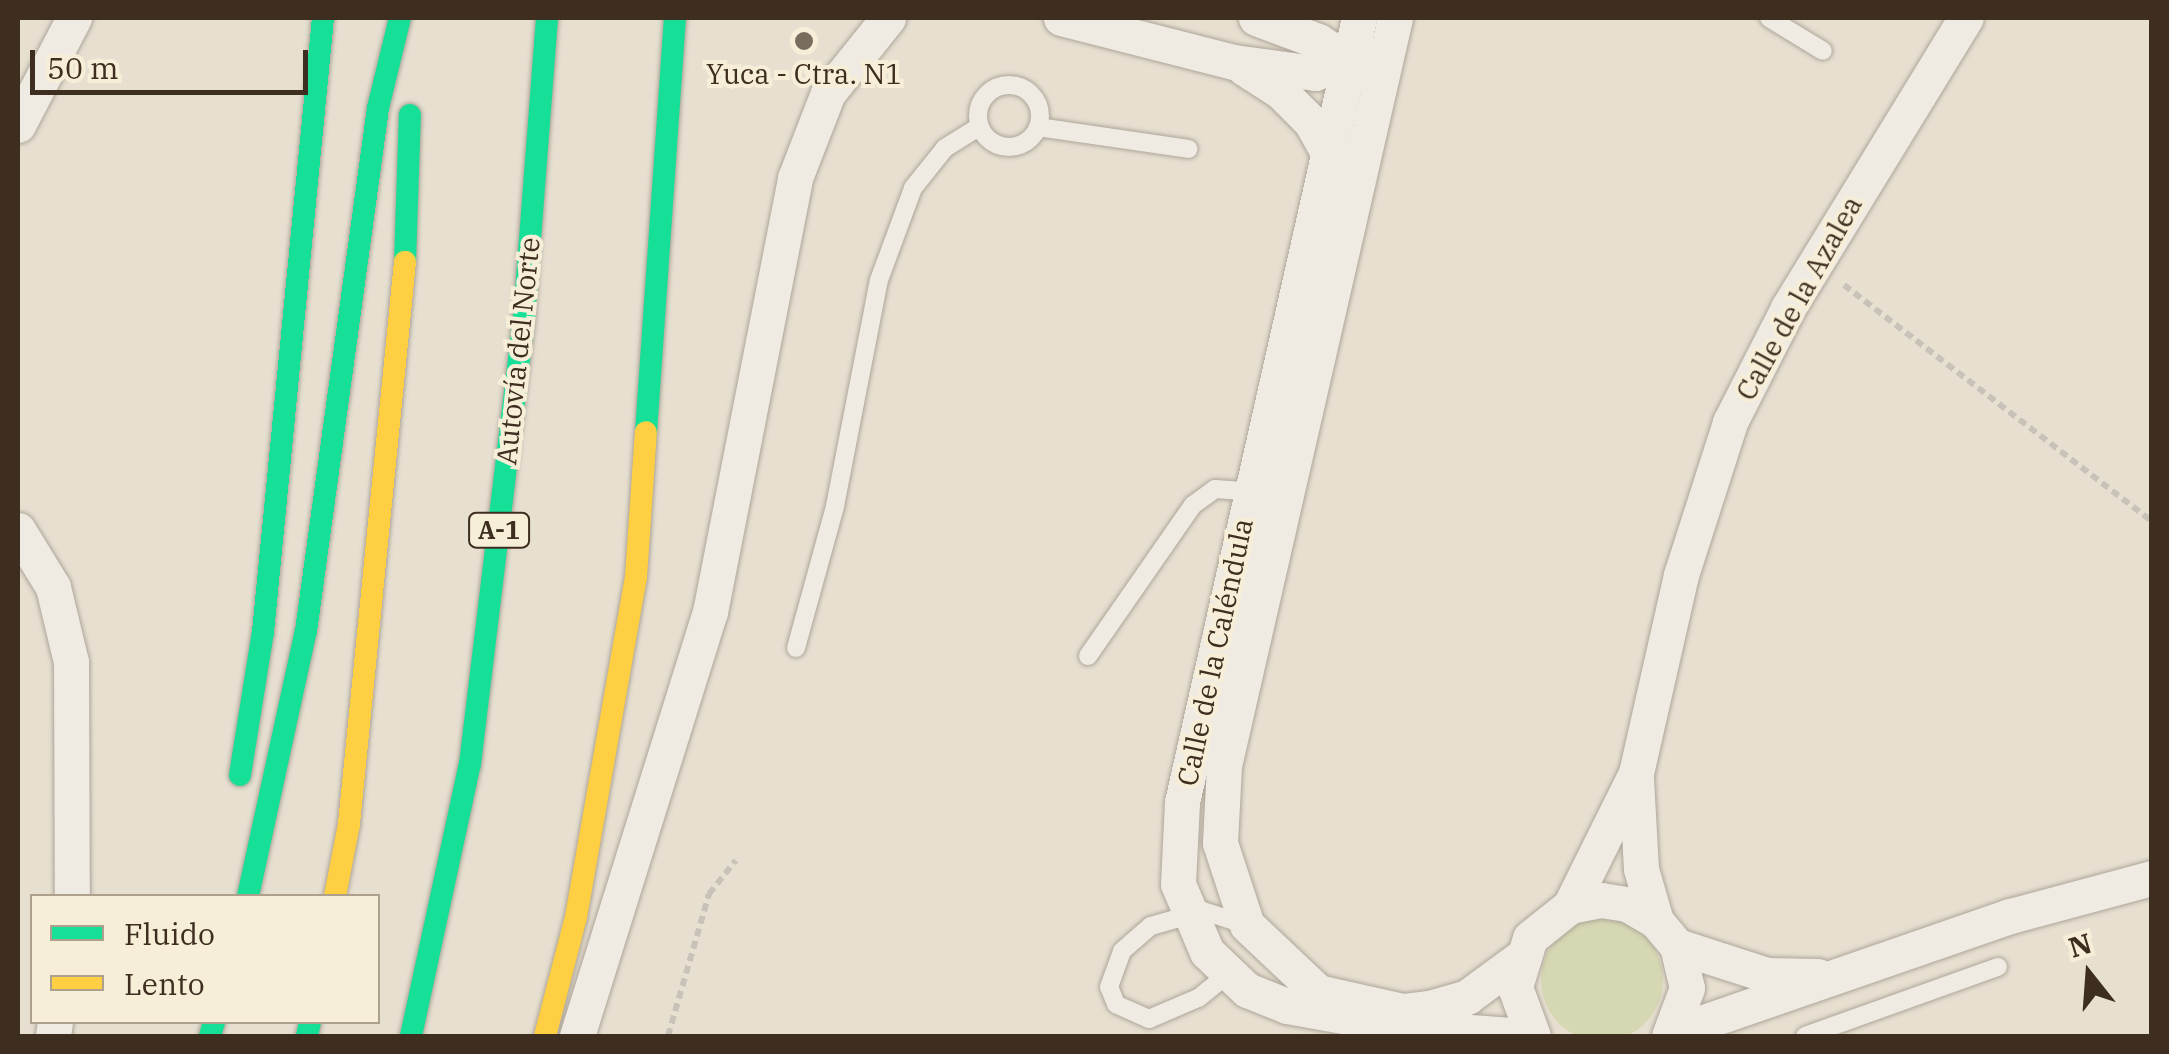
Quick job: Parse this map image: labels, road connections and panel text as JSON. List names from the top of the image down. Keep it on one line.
{"streets":{"highway":["Autovía del Norte","A-1"],"street":["Calle de la Azalea","Calle de la Caléndula"]},"crossings":[["Calle de la Azalea","Calle de la Caléndula"]],"places":["Yuca - Ctra. N1"],"legend":["Fluido","Lento"],"scale_bar":"50 m","north":"top"}
